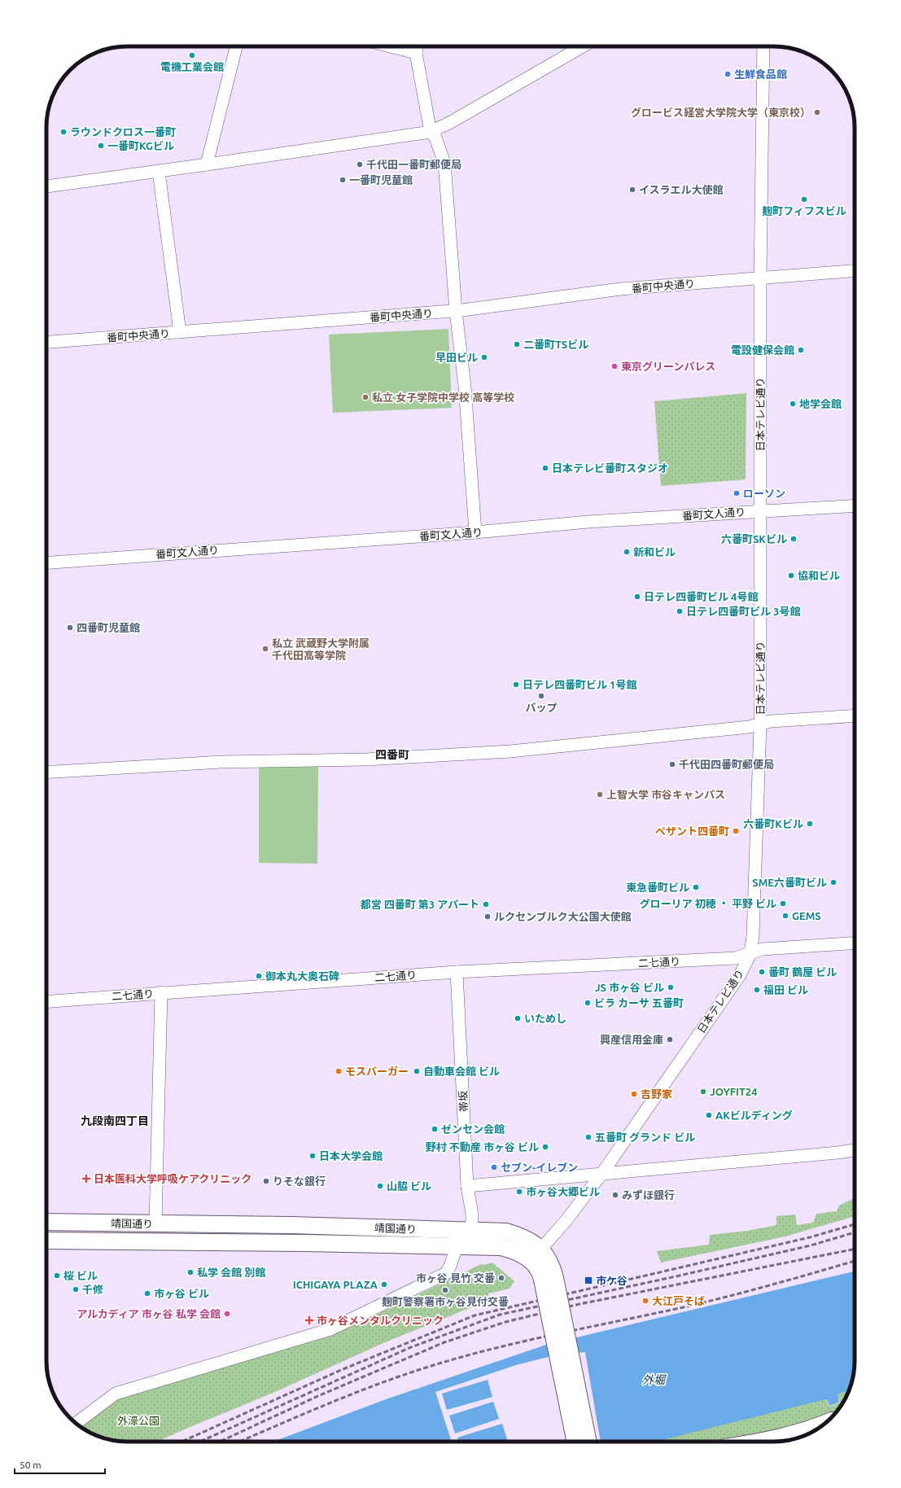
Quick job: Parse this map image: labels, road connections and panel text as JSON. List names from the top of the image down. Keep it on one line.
{"streets":{"main road":["靖国通り"],"street":["番町中央通り","日本テレビ通り","番町文人通り","二七通り","帯坂"]},"crossings":[["番町中央通り","日本テレビ通り"],["日本テレビ通り","番町文人通り"],["日本テレビ通り","二七通り"],["日本テレビ通り","靖国通り"],["二七通り","帯坂"],["帯坂","靖国通り"]],"districts":["四番町","九段南四丁目"],"water":["外堀"],"parks":["外濠公園"],"places":{"other":["電機工業会館","生鮮食品館","グロービス経営大学院大学（東京校）","ラウンドクロス一番町","一番町KGビル","千代田一番町郵便局","一番町児童館","イスラエル大使館","麹町フィフスビル","二番町TSビル","電設健保会館","早田ビル","東京グリーンパレス","私立 女子学院中学校 高等学校","地学会館","日本テレビ番町スタジオ","ローソン","六番町SKビル","新和ビル","協和ビル","日テレ四番町ビル 4号館","日テレ四番町ビル 3号館","四番町児童館","私立 武蔵野大学附属 千代田高等学院","日テレ四番町ビル 1号館","バップ","千代田四番町郵便局","上智大学 市谷キャンパス","六番町Kビル","ペザント四番町","SME六番町ビル","東急番町ビル","グローリア 初穂 ・ 平野 ビル","都営 四番町 第3 アパート","GEMS","ルクセンブルク大公国大使館","番町 鶴屋 ビル","御本丸大奥石碑","JS 市ヶ谷 ビル","福田 ビル","ビラ カーサ 五番町","いためし","興産信用金庫","モスバーガー","自動車会館 ビル","JOYFIT24","吉野家","AKビルディング","ゼンセン会館","五番町 グランド ビル","野村 不動産 市ヶ谷 ビル","日本大学会館","セブン-イレブン","りそな銀行","山脇 ビル","市ヶ谷大郷ビル","みずほ銀行","私学 会館 別館","桜 ビル","市ヶ谷 見竹 交番","ICHIGAYA PLAZA","千修","麹町警察署市ヶ谷見付交番","市ヶ谷 ビル","大江戸そば","アルカディア 市ヶ谷 私学 会館"],"health":["日本医科大学呼吸ケアクリニック","市ヶ谷メンタルクリニック"],"transit":["市ケ谷"]},"scale_bar":"50 m"}
